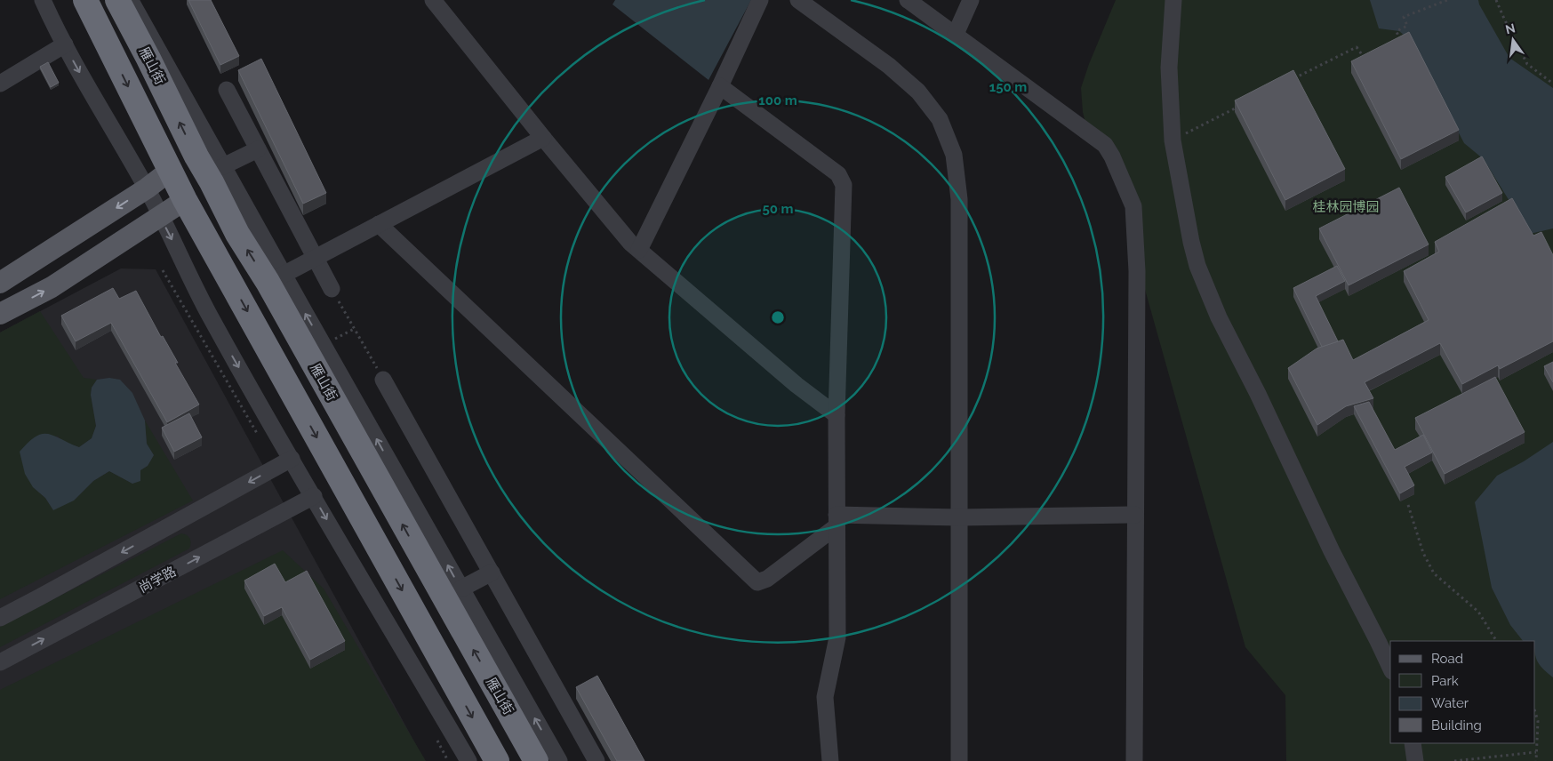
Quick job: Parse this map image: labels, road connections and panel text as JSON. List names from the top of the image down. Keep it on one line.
{"streets":{"highway":["雁山街"],"street":["尚学路"]},"parks":["桂林园博园"],"legend":["Road","Park","Water","Building"],"north":"top","rings":["150 m","100 m","50 m"]}
